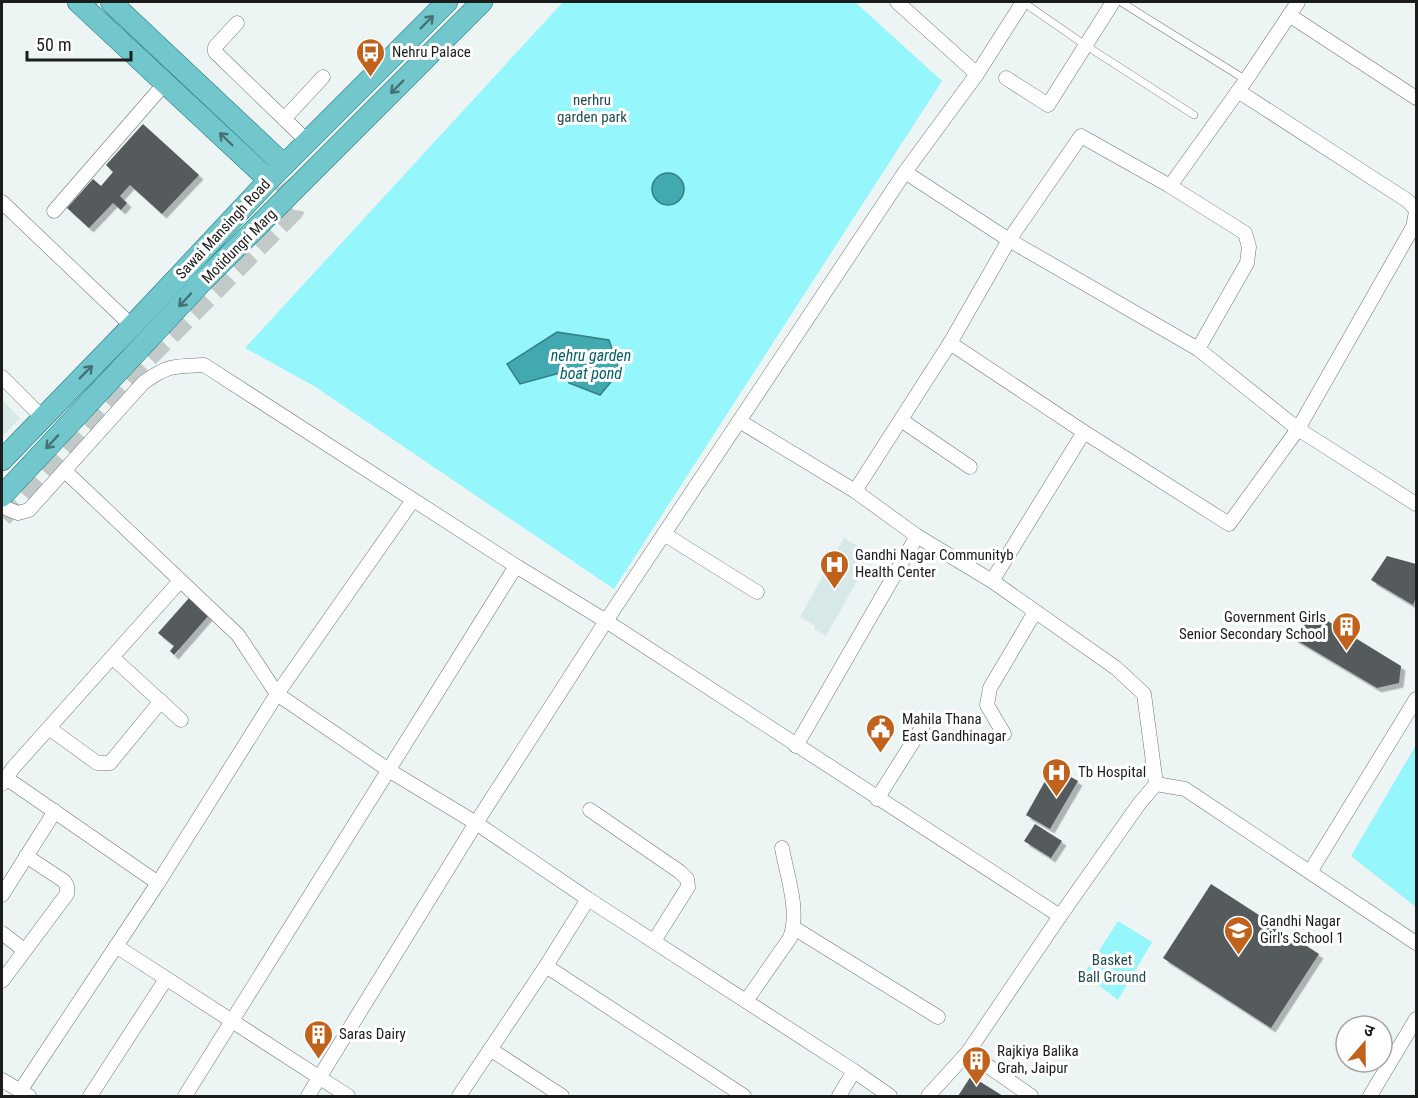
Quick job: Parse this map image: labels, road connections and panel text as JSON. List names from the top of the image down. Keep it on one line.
{"streets":{"main road":["Sawai Mansingh Road","Motidungri Marg"]},"one_way":["Sawai Mansingh Road","Motidungri Marg"],"water":["nehru garden boat pond"],"parks":["nerhru garden park","Basket Ball Ground"],"places":{"bus stop":["Nehru Palace"],"hospital":["Gandhi Nagar Communityb Health Center","Tb Hospital"],"building":["Government Girls Senior Secondary School","Saras Dairy","Rajkiya Balika Grah, Jaipur"],"public building":["Mahila Thana East Gandhinagar"],"school or university":["Gandhi Nagar Girl's School 1"]},"scale_bar":"50 m","north":"top"}
